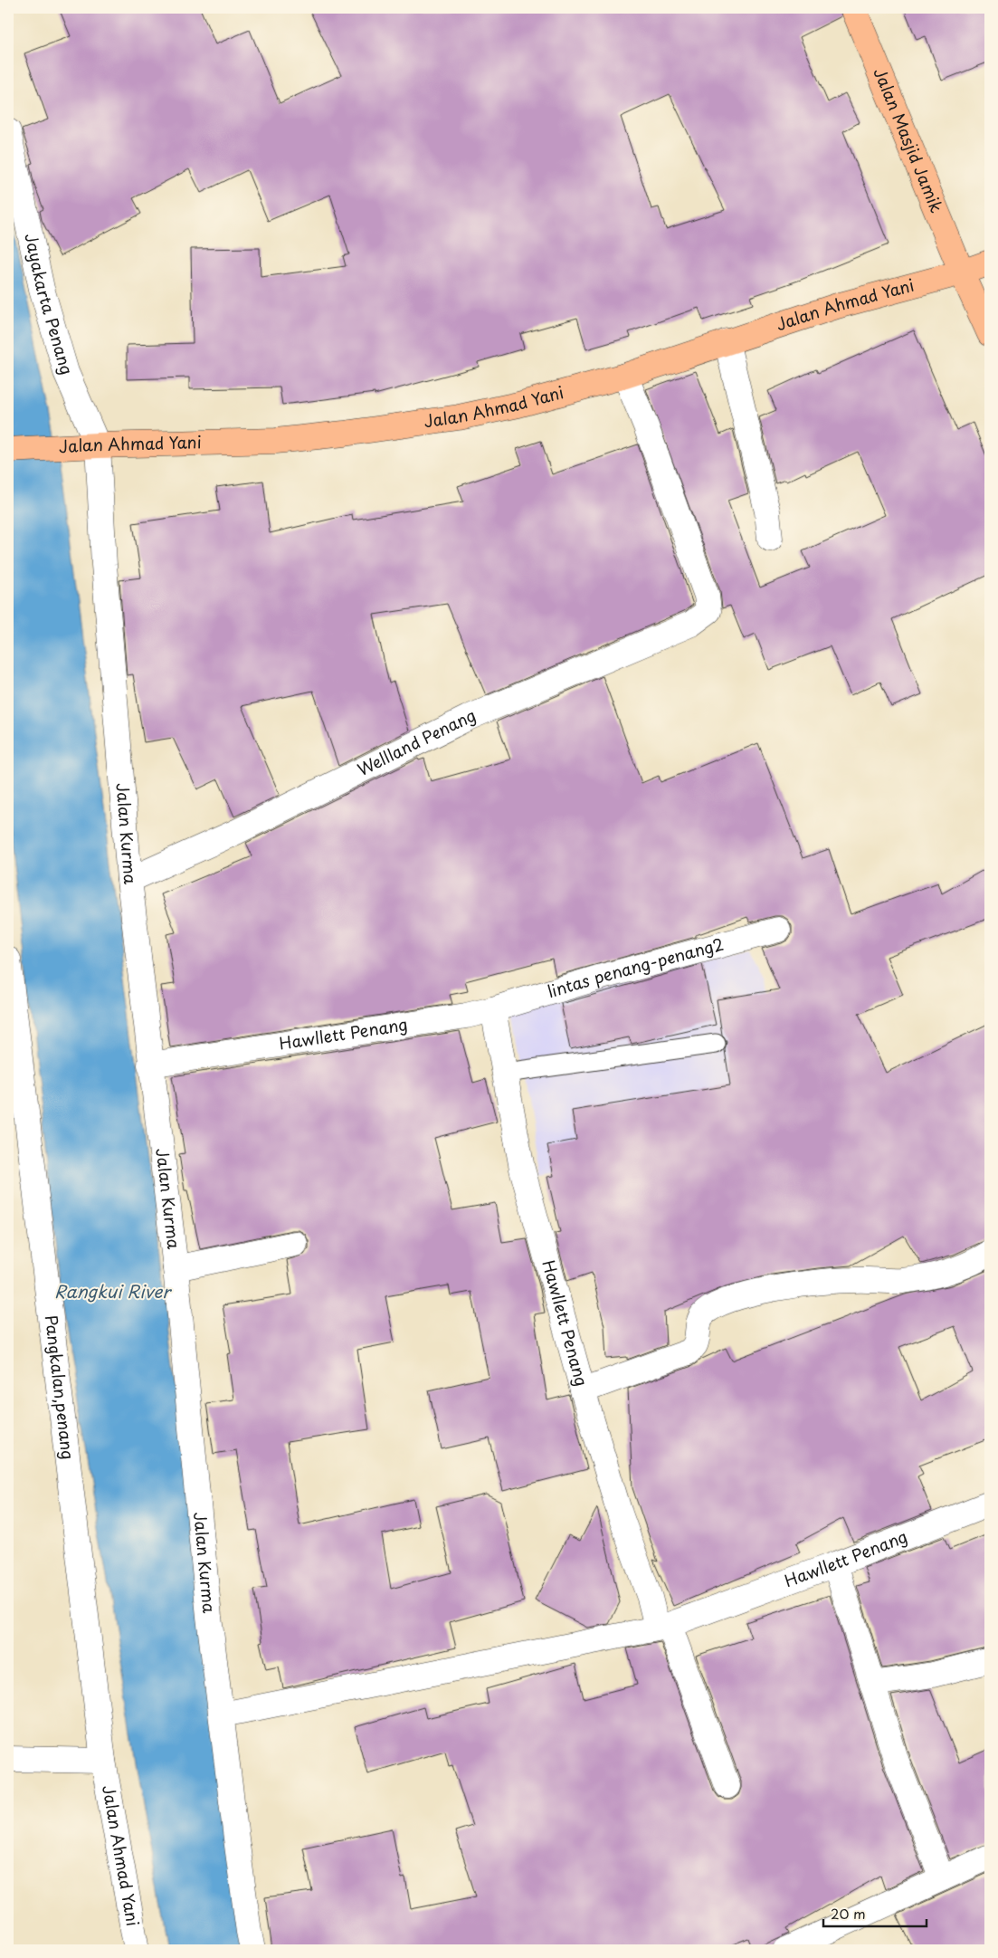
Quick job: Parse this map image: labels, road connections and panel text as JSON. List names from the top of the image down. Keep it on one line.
{"streets":{"main road":["Jalan Masjid Jamik","Jalan Ahmad Yani"],"street":["Jayakarta Penang","Wellland Penang","Jalan Kurma","lintas penang-penang2","Hawllett Penang","Pangkalan,penang"]},"crossings":[["Jalan Masjid Jamik","Jalan Ahmad Yani"],["Jayakarta Penang","Jalan Ahmad Yani"],["Jayakarta Penang","Jalan Kurma"],["Jalan Ahmad Yani","Wellland Penang"],["Jalan Ahmad Yani","Jalan Kurma"],["Jalan Ahmad Yani","Pangkalan,penang"],["Wellland Penang","Jalan Kurma"],["Jalan Kurma","Hawllett Penang"],["lintas penang-penang2","Hawllett Penang"]],"water":["Rangkui River"],"scale_bar":"20 m"}
